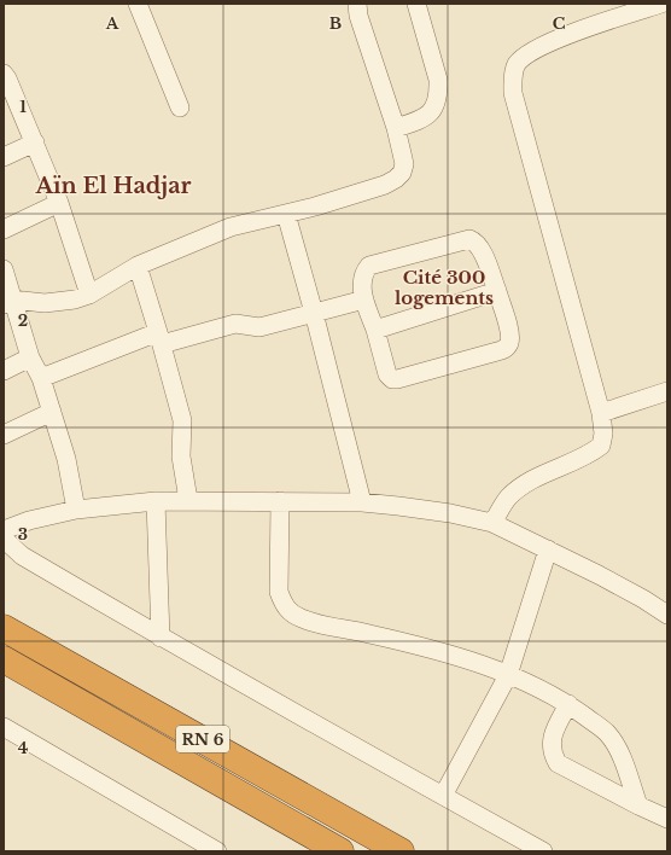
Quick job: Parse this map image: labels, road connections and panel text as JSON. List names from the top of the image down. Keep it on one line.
{"streets":{"highway":["RN 6"]},"districts":["Aïn El Hadjar","Cité 300 logements"],"grid":{"columns":["A","B","C"],"rows":["1","2","3","4"]}}
